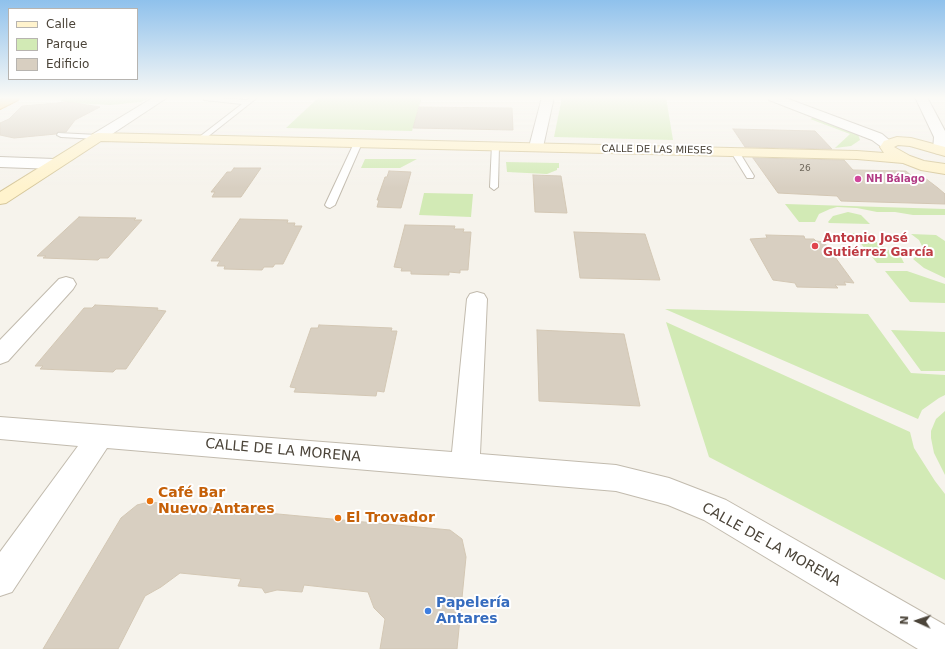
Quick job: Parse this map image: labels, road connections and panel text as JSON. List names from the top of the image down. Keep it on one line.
{"streets":{"main road":["CALLE DE LAS MIESES"],"street":["CALLE DE LA MORENA"]},"places":["NH Bálago","Antonio José Gutiérrez García","Café Bar Nuevo Antares","El Trovador","Papelería Antares"],"house_numbers":["26"],"legend":["Calle","Parque","Edificio"],"north":"left"}
